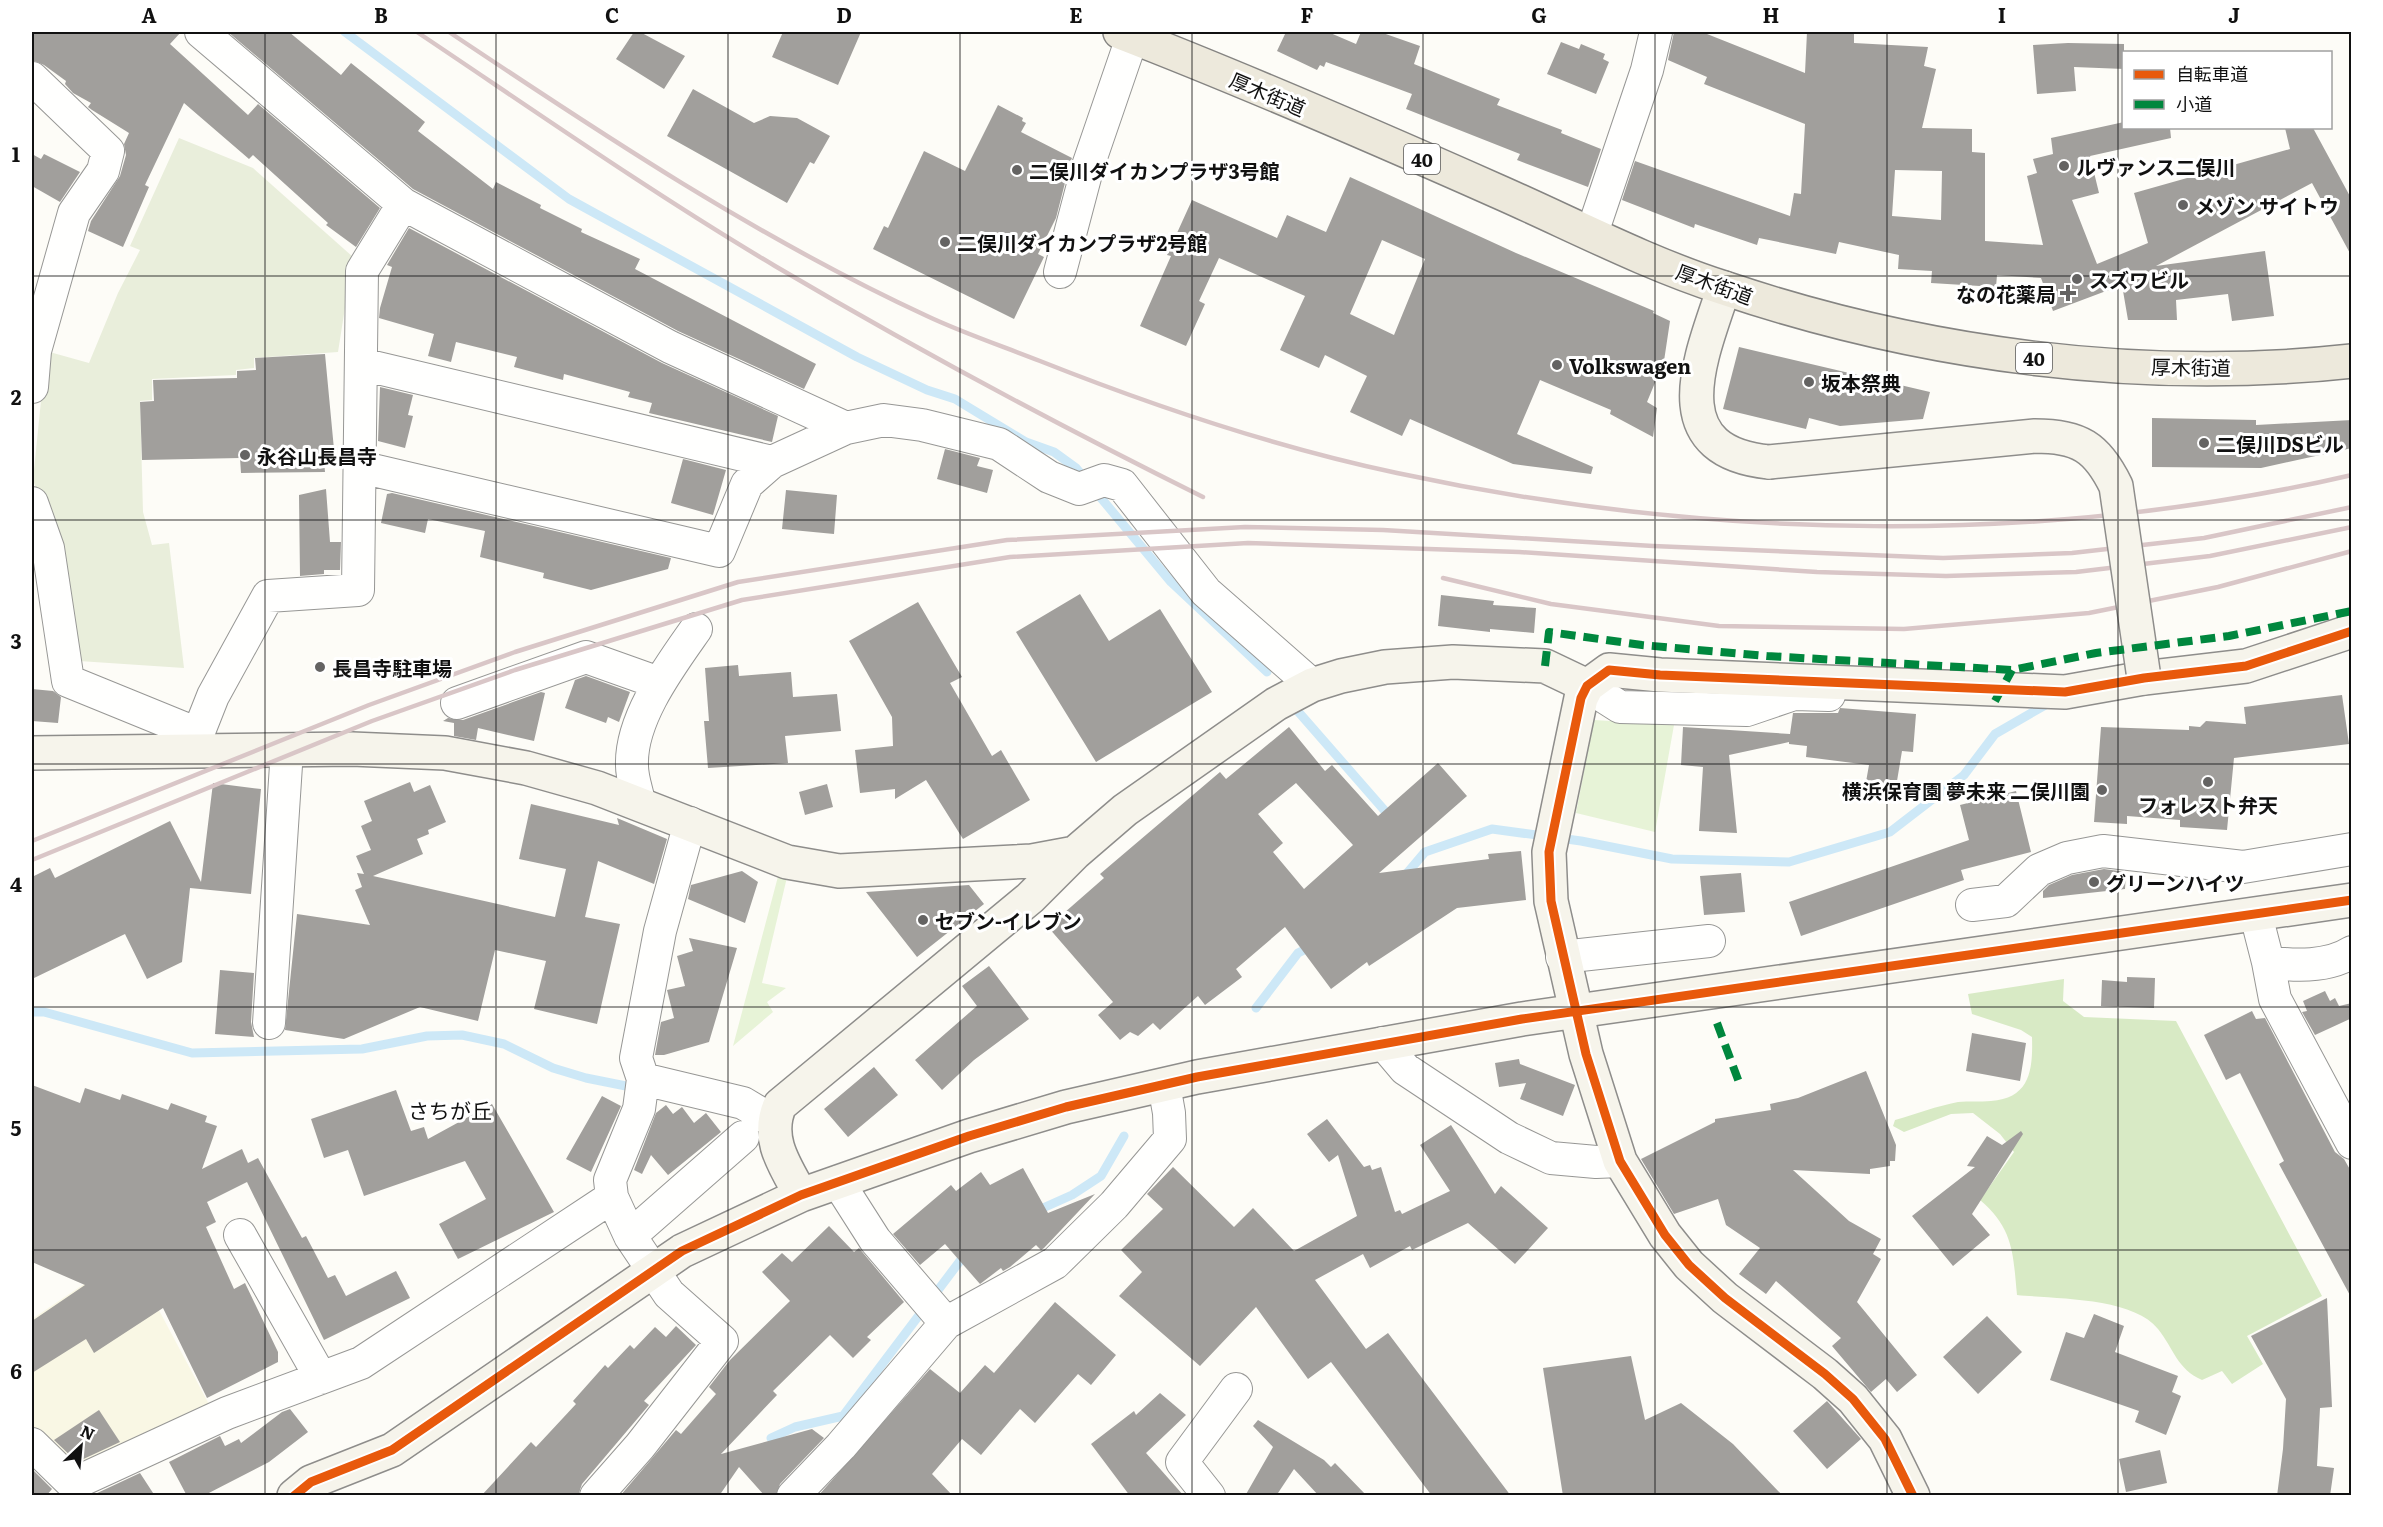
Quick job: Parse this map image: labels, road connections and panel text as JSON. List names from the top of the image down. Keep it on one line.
{"streets":{"main road":["厚木街道","40"]},"districts":["さちが丘"],"places":{"other":["ルヴァンス二俣川","二俣川ダイカンプラザ3号館","メゾン サイトウ","二俣川ダイカンプラザ2号館","スズワビル","Volkswagen","坂本祭典","二俣川DSビル","永谷山長昌寺","長昌寺駐車場","フォレスト弁天","横浜保育園 夢未来 二俣川園","グリーンハイツ","セブン-イレブン"],"health":["なの花薬局"]},"legend":["自転車道","小道"],"north":"top right","grid":{"columns":["A","B","C","D","E","F","G","H","I","J"],"rows":["1","2","3","4","5","6"]}}
